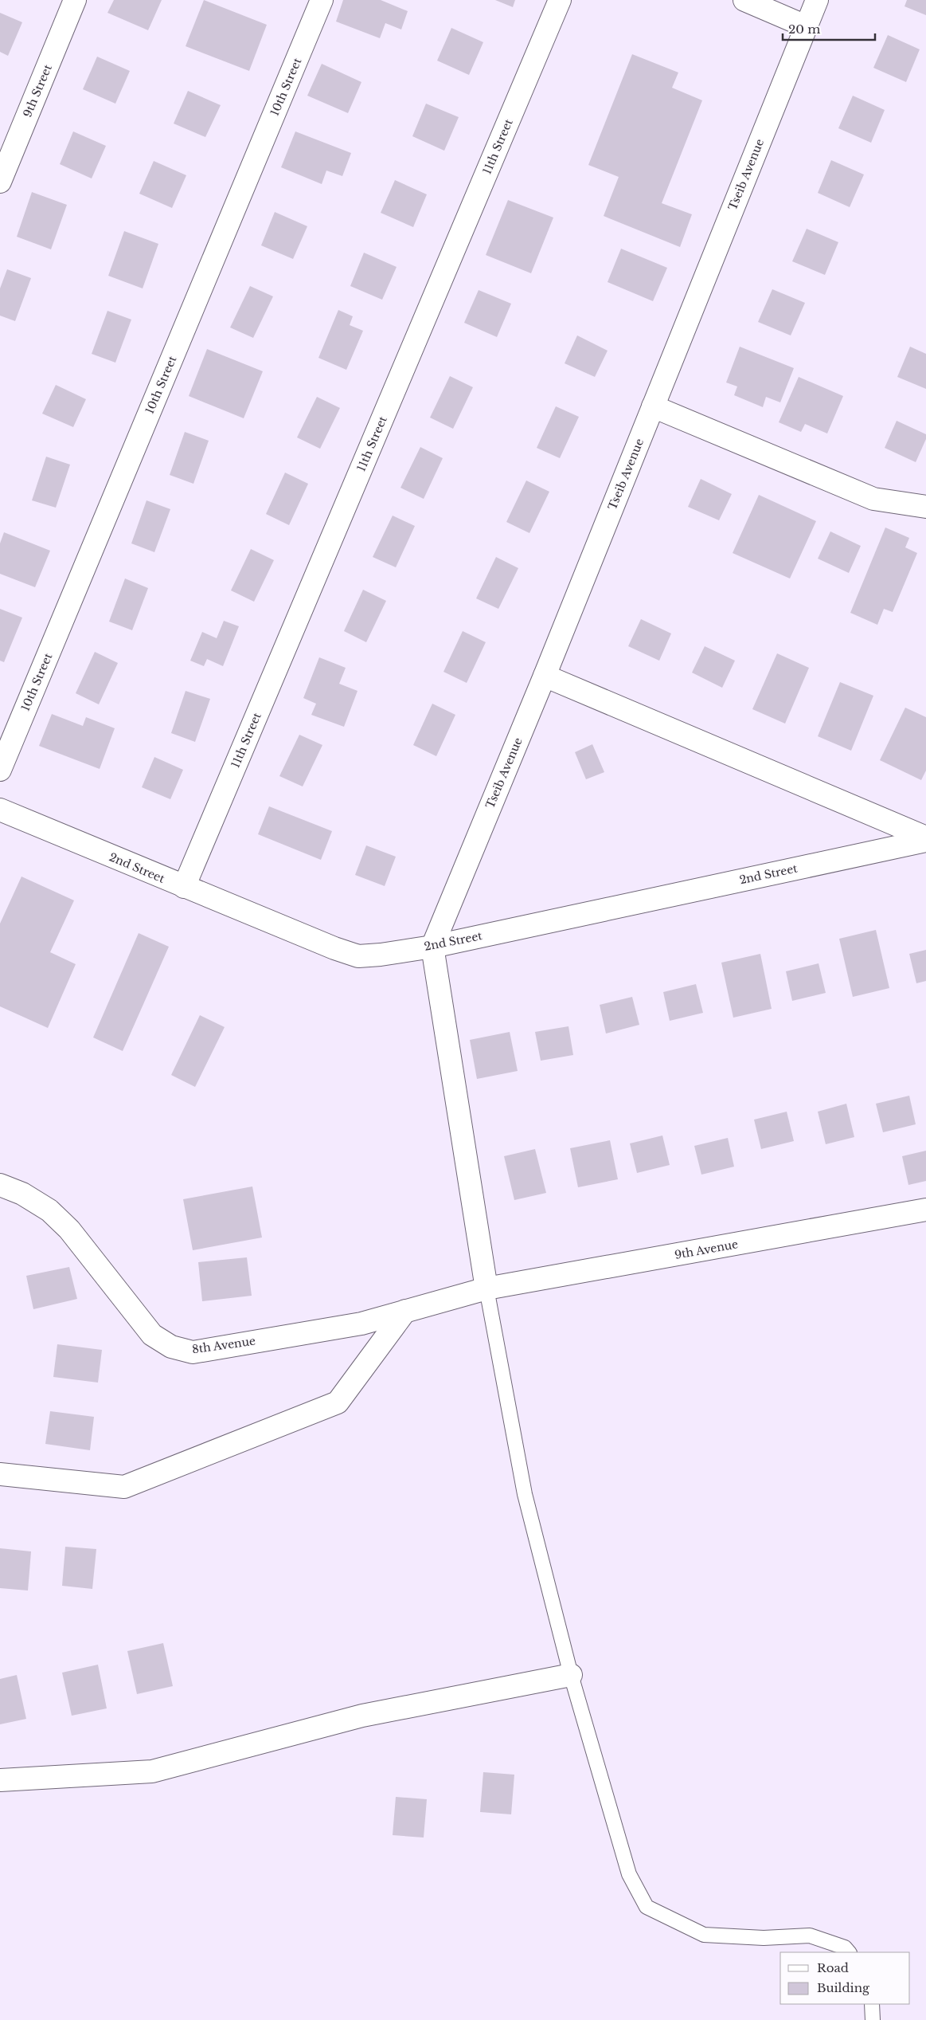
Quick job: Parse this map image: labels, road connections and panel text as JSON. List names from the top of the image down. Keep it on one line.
{"streets":{"street":["10th Street","9th Street","11th Street","Tseib Avenue","2nd Street","9th Avenue","8th Avenue"]},"crossings":[["11th Street","2nd Street"],["Tseib Avenue","2nd Street"],["9th Avenue","8th Avenue"]],"legend":["Road","Building"],"scale_bar":"20 m"}
